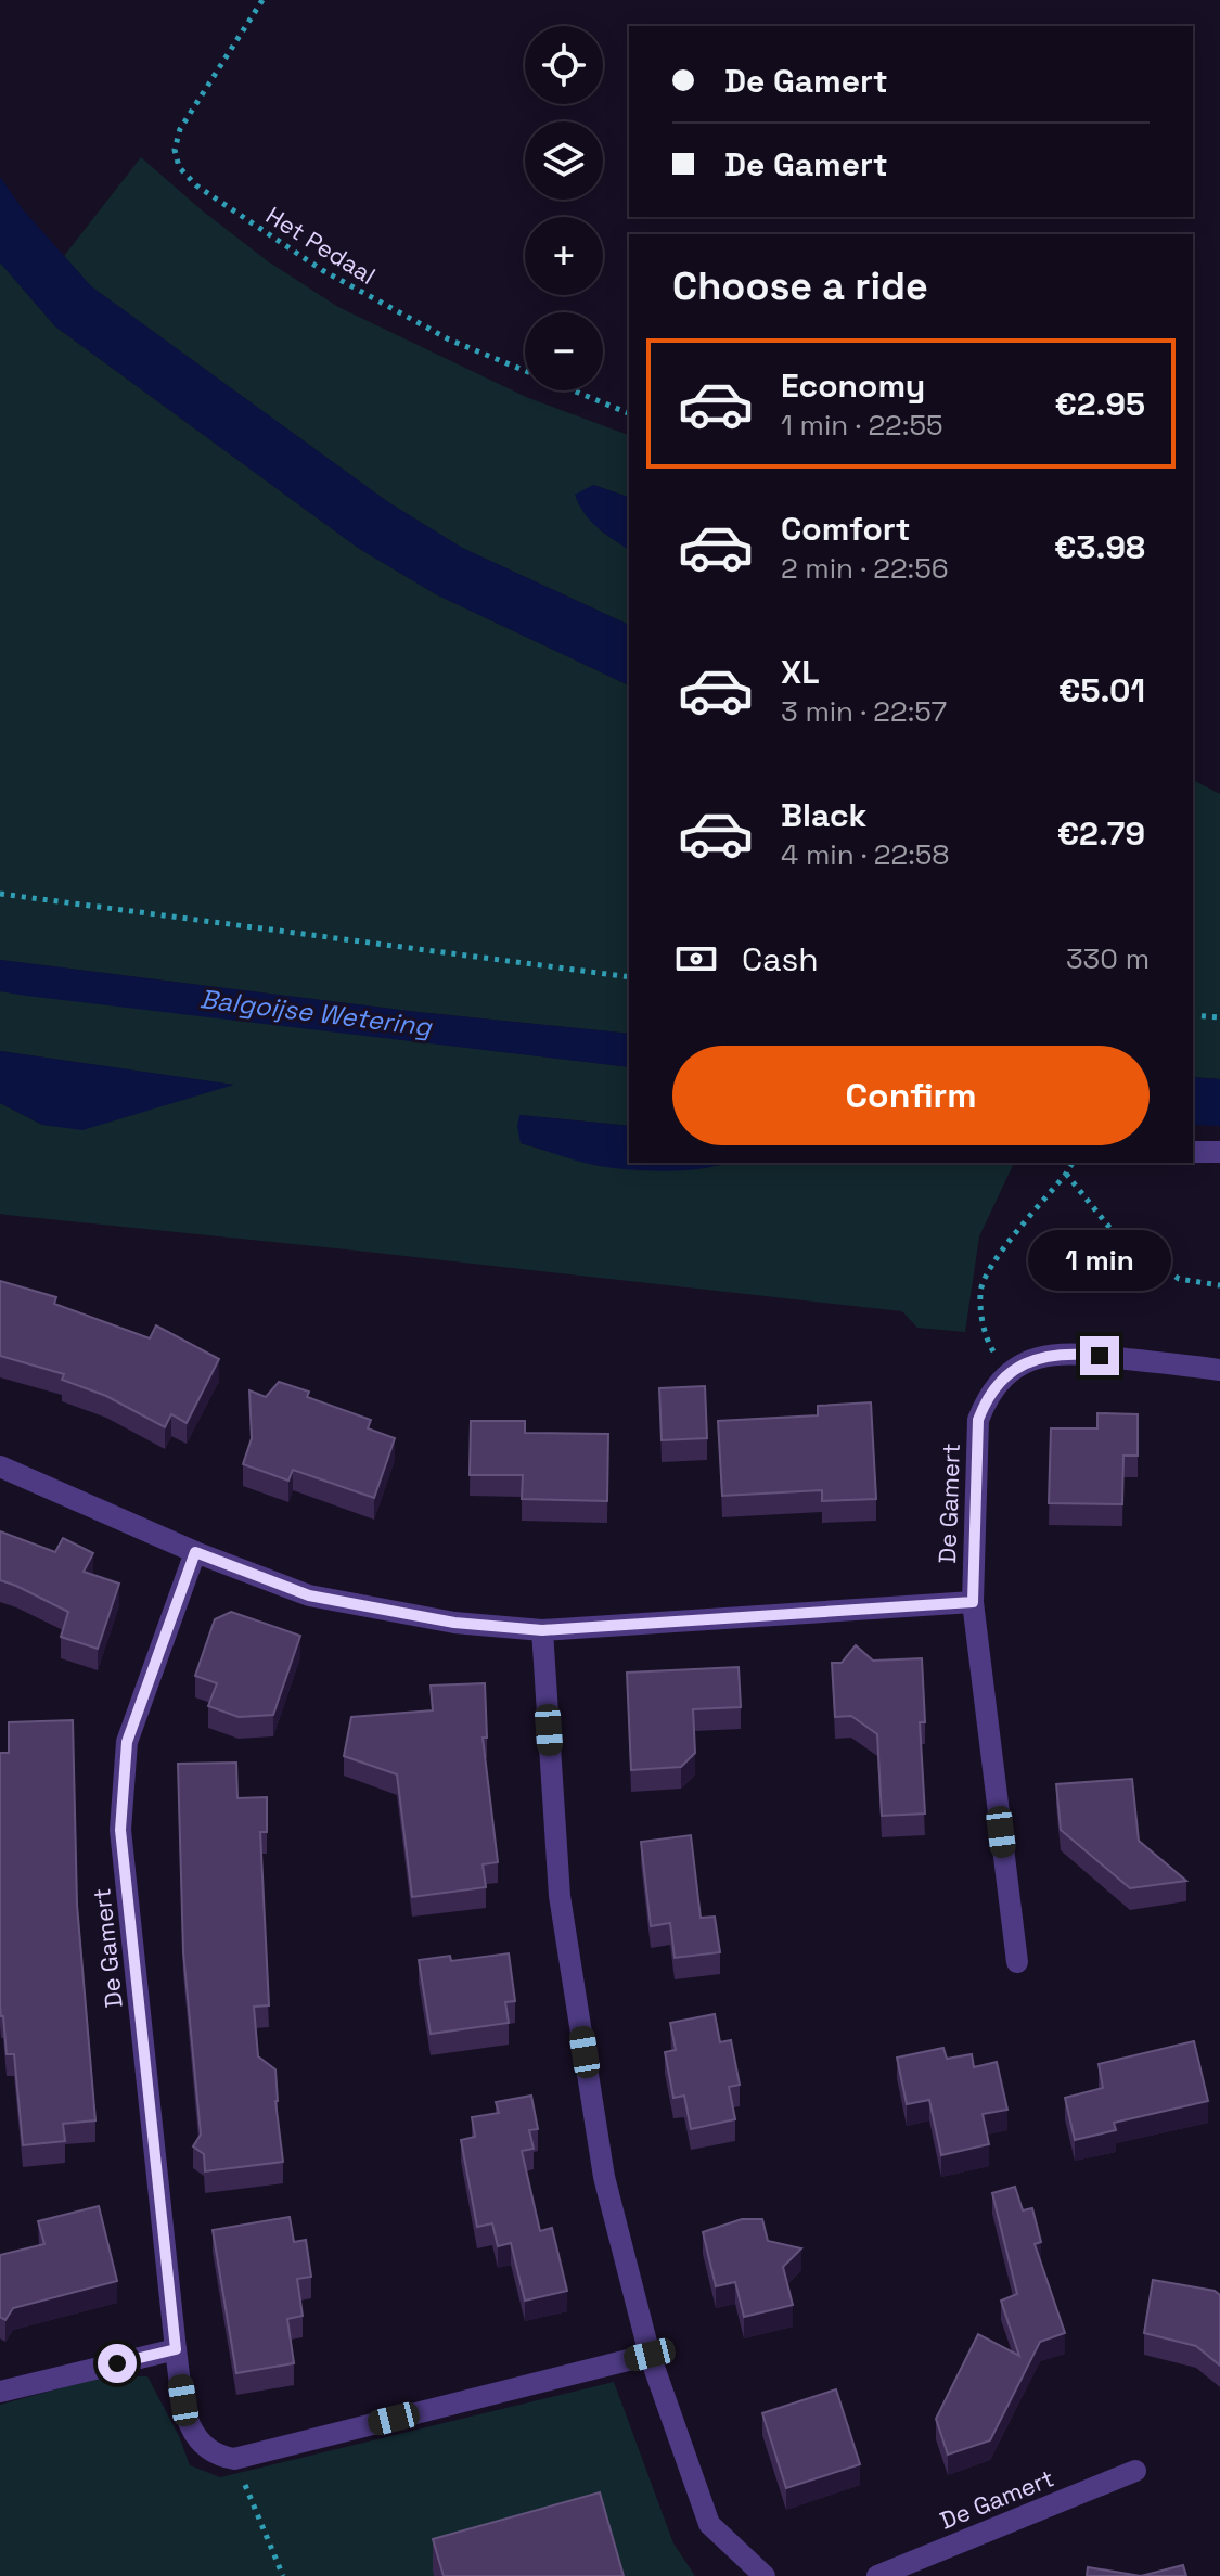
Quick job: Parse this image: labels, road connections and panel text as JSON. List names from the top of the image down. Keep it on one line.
{"streets":{"street":["De Gamert"],"path":["Het Pedaal"]},"water":["Balgoijse Wetering"],"page":{"map_buttons":["+","−"],"banner":["De Gamert","De Gamert"],"heading":"Choose a ride","list":[{"name":"Economy","note":"1 min · 22:55","value":"€2.95"},{"name":"Comfort","note":"2 min · 22:56","value":"€3.98"},{"name":"XL","note":"3 min · 22:57","value":"€5.01"},{"name":"Black","note":"4 min · 22:58","value":"€2.79"}],"pay":["Cash","330 m"],"buttons":"Confirm","bubble":"1 min"}}
